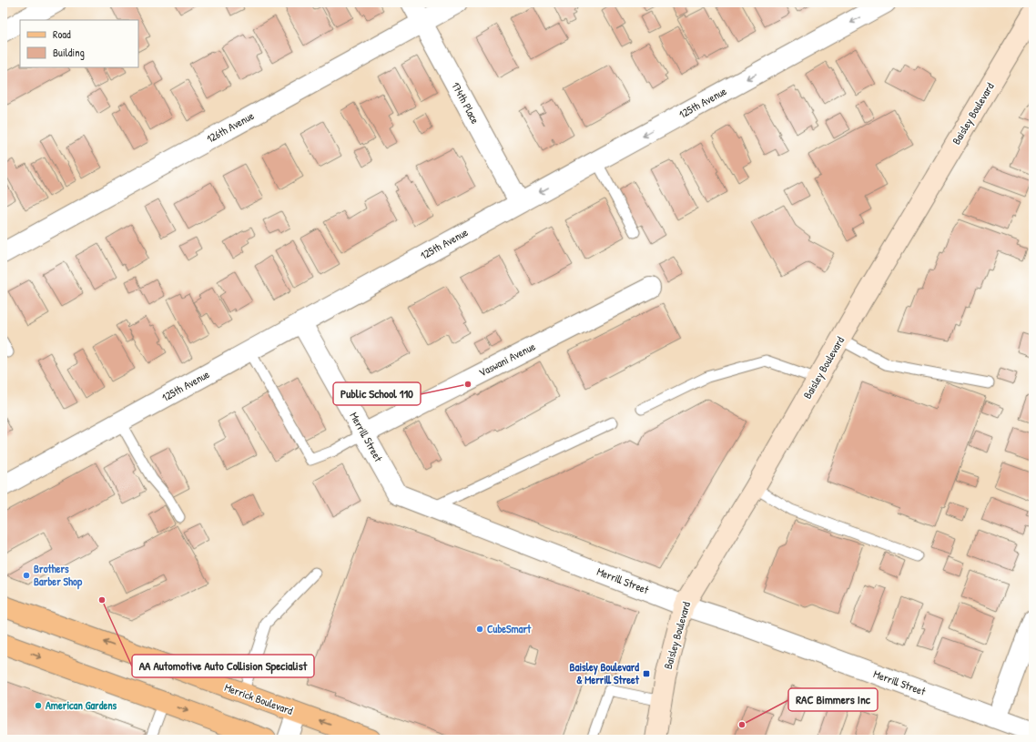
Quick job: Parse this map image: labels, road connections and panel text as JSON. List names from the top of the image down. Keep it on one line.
{"streets":{"main road":["Baisley Boulevard","Merrick Boulevard"],"street":["174th Place","125th Avenue","126th Avenue","Vaswani Avenue","Merrill Street"]},"crossings":[["174th Place","125th Avenue"],["174th Place","126th Avenue"],["125th Avenue","Merrill Street"],["Baisley Boulevard","Merrill Street"],["Vaswani Avenue","Merrill Street"]],"one_way":["125th Avenue"],"places":{"other":["Public School 110","Brothers Barber Shop","AA Automotive Auto Collision Specialist","CubeSmart","American Gardens","RAC Bimmers Inc"],"transit":["Baisley Boulevard & Merrill Street"]},"legend":["Road","Building"]}
